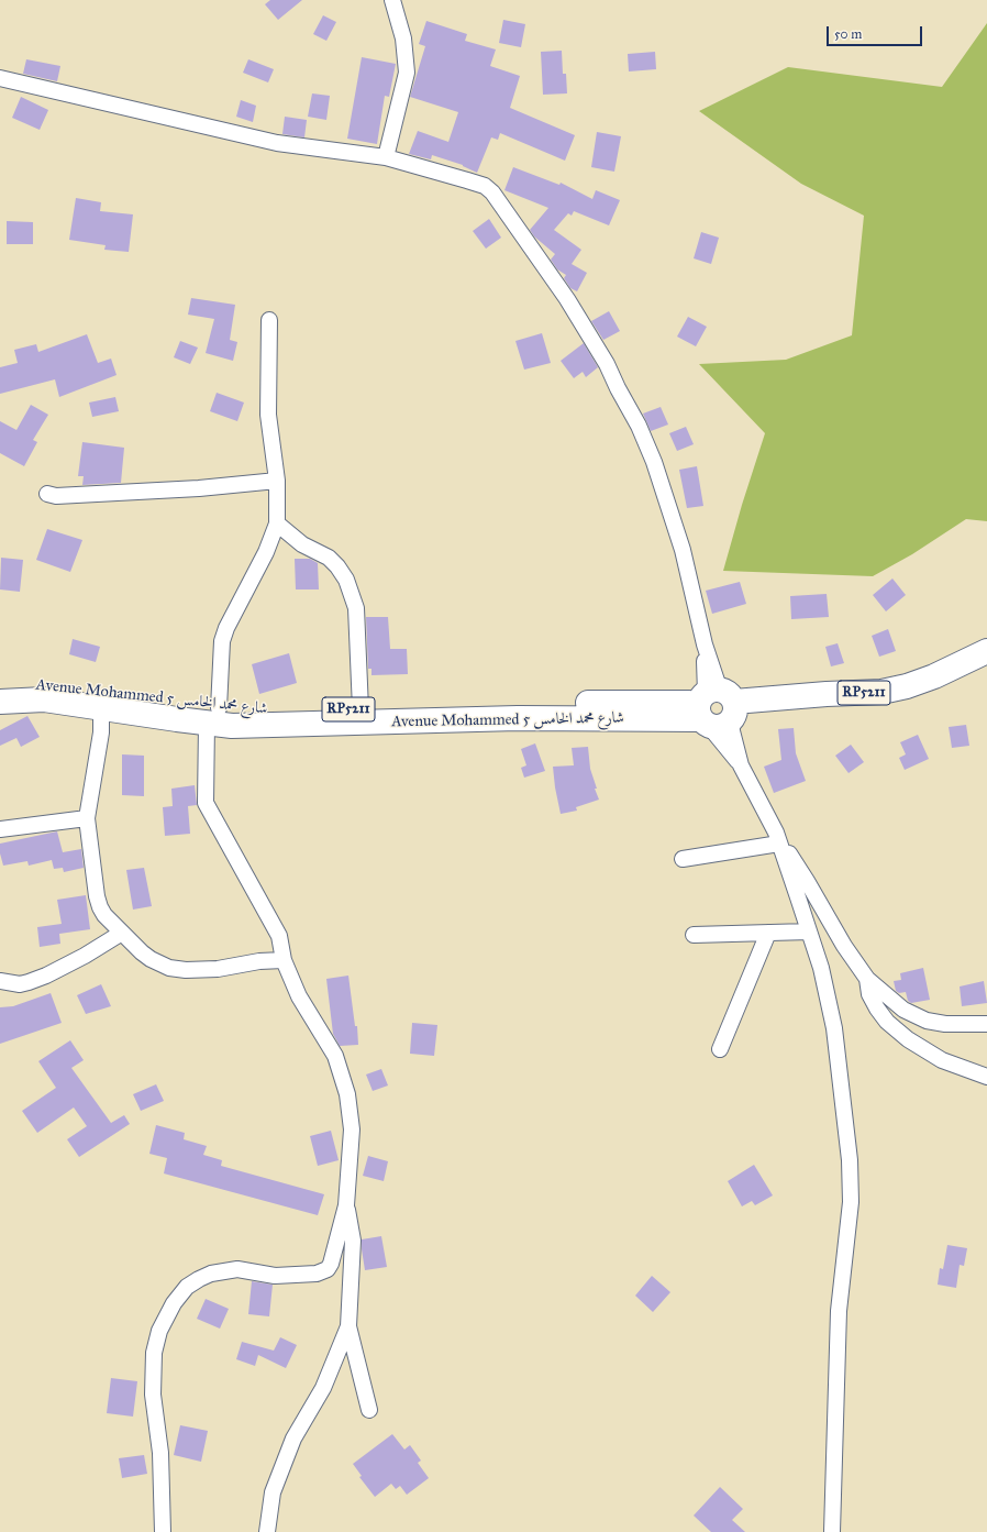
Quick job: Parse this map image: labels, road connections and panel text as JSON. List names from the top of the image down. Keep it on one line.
{"streets":{"main road":["RP5211","Avenue Mohammed 5 شارع محمد الخامس"]},"scale_bar":"50 m"}
